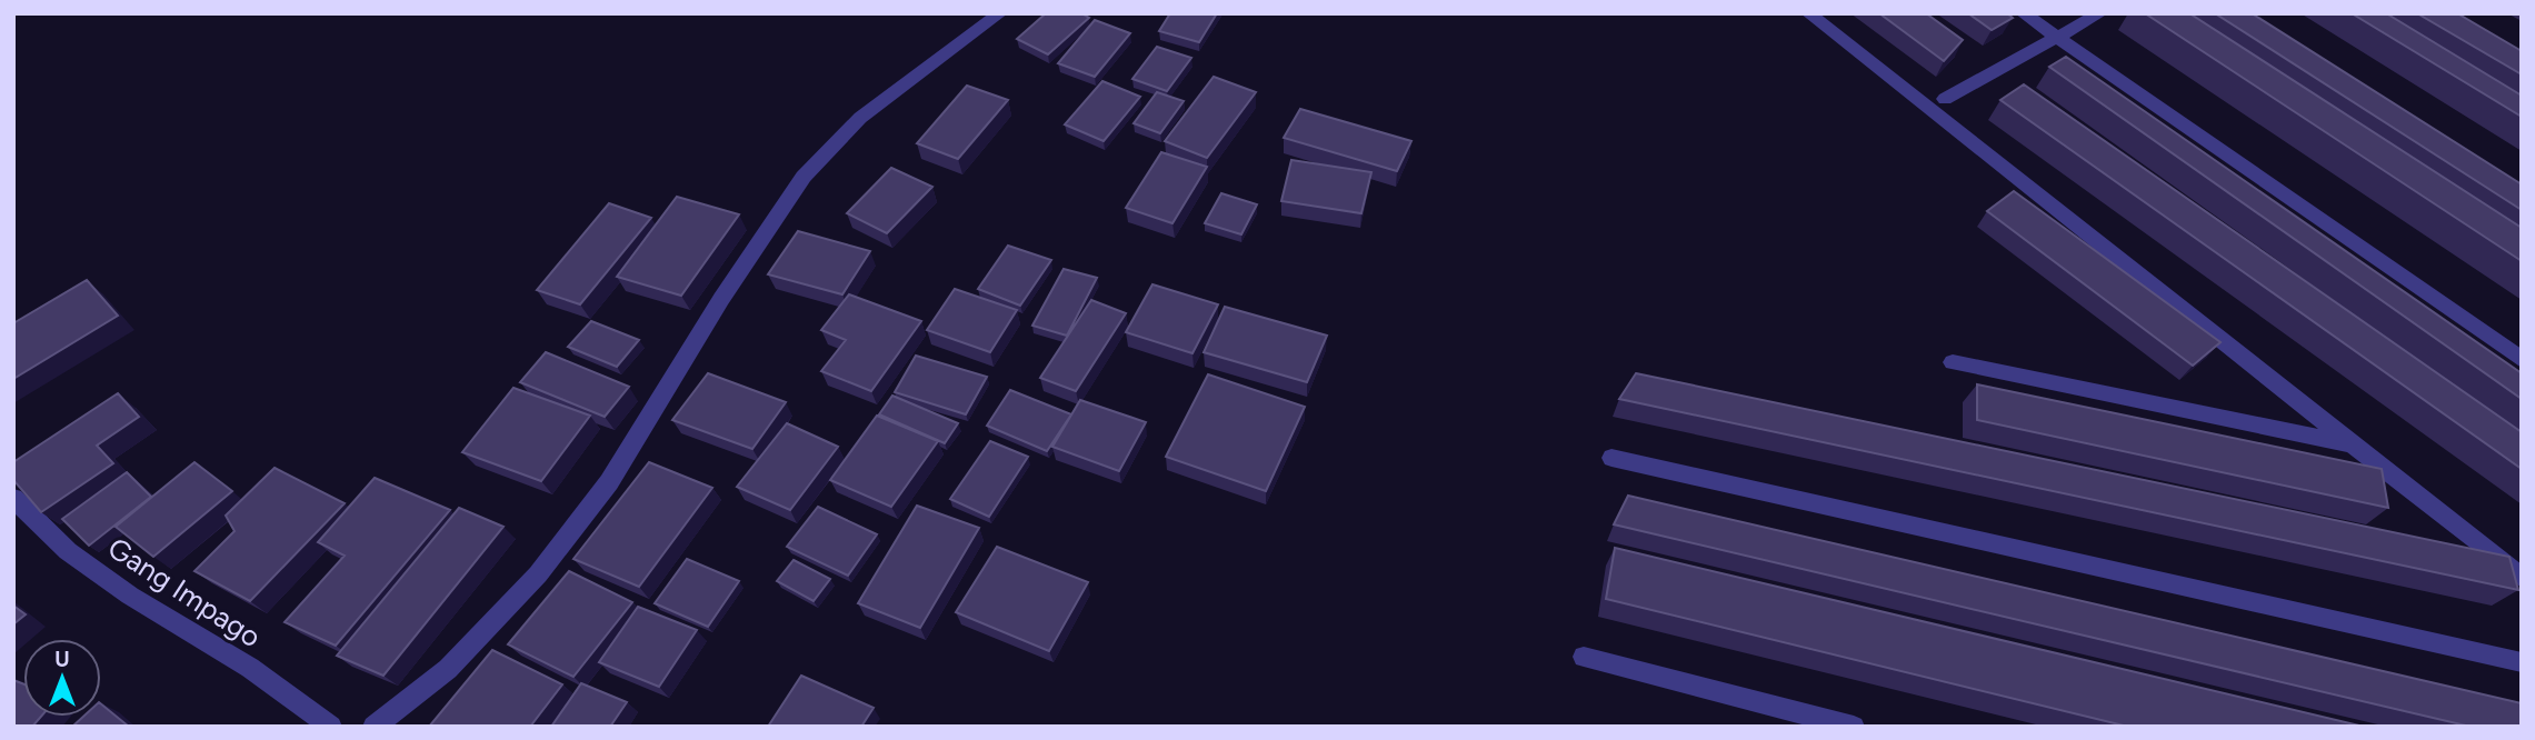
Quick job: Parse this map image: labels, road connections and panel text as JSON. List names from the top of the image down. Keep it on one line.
{"streets":{"street":["Gang Impago"]},"north":"top"}
